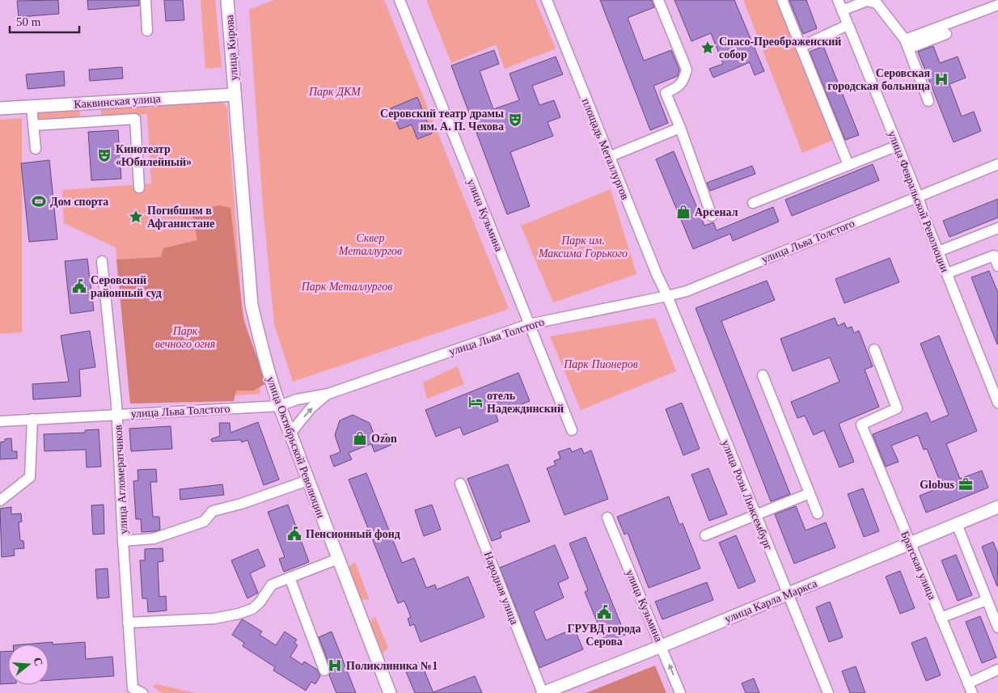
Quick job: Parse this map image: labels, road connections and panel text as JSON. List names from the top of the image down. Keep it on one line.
{"streets":{"main road":["улица Кирова","Каквинская улица","улица Октябрьской Революции","улица Карла Маркса"],"street":["площадь Металлургов","улица Февральской Революции","улица Кузьмина","улица Льва Толстого","улица Агломератчиков","улица Розы Люксембург","Братская улица","Народная улица"]},"crossings":[["улица Кирова","Каквинская улица"],["улица Кирова","улица Октябрьской Революции"],["Каквинская улица","улица Октябрьской Революции"],["площадь Металлургов","улица Льва Толстого"],["площадь Металлургов","улица Розы Люксембург"],["улица Февральской Революции","улица Льва Толстого"],["улица Кузьмина","улица Льва Толстого"],["улица Кузьмина","улица Карла Маркса"],["улица Льва Толстого","улица Октябрьской Революции"],["улица Льва Толстого","улица Агломератчиков"],["улица Льва Толстого","улица Розы Люксембург"],["улица Розы Люксембург","улица Карла Маркса"],["Братская улица","улица Карла Маркса"],["Народная улица","улица Карла Маркса"]],"parks":["Парк ДКМ","Сквер Металлургов","Парк им. Максима Горького","Парк Металлургов","Парк вечного огня","Парк Пионеров"],"places":{"place":["Спасо-Преображенский собор","Погибшим в Афганистане"],"hospital":["Серовская городская больница","Поликлиника №1"],"theatre":["Серовский театр драмы им. А. П. Чехова","Кинотеатр «Юбилейный»"],"sports":["Дом спорта"],"shop":["Арсенал","Ozon"],"public building":["Серовский районный суд","Пенсионный фонд","ГРУВД города Серова"],"hotel":["отель Надеждинский"],"office":["Globus"]},"scale_bar":"50 m","north":"right"}
